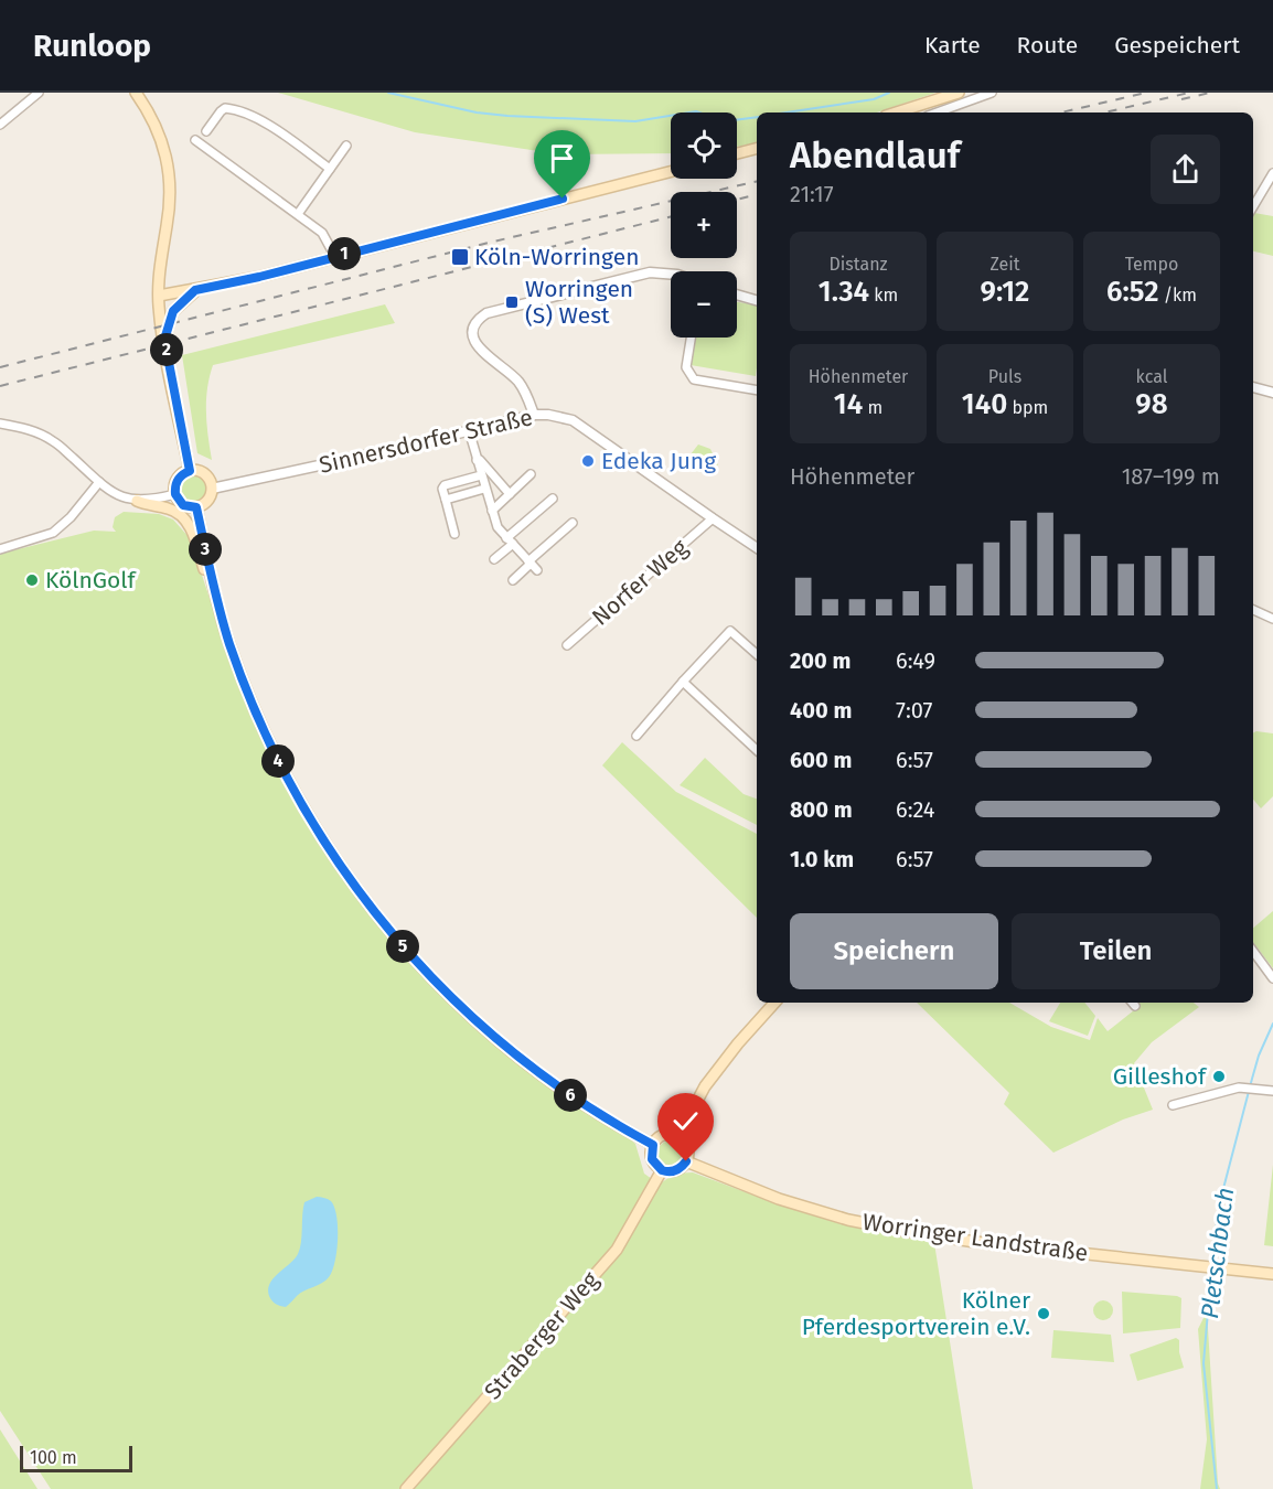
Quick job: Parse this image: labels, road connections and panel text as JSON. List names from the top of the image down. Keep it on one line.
{"streets":{"main road":["Worringer Landstraße","Straberger Weg"],"street":["Sinnersdorfer Straße","Norfer Weg"]},"crossings":[["Sinnersdorfer Straße","Norfer Weg"],["Worringer Landstraße","Straberger Weg"]],"water":["Pletschbach"],"places":{"transit":["Köln-Worringen","Worringen (S) West"],"other":["Edeka Jung","KölnGolf","Gilleshof","Kölner Pferdesportverein e.V."]},"scale_bar":"100 m","page":{"header":"Runloop","nav":["Karte","Route","Gespeichert"],"map_buttons":["+","−"],"heading":["Abendlauf","21:17"],"stats":[["Distanz","1.34 km"],["Zeit","9:12"],["Tempo","6:52 /km"],["Höhenmeter","14 m"],["Puls","140 bpm"],["kcal","98"]],"pins":["1","2","3","4","5","6"],"chart":["Höhenmeter","187–199 m"],"list":[{"name":"200 m","note":"6:49"},{"name":"400 m","note":"7:07"},{"name":"600 m","note":"6:57"},{"name":"800 m","note":"6:24"},{"name":"1.0 km","note":"6:57"}],"buttons":["Speichern","Teilen"],"scale":"100 m"}}
